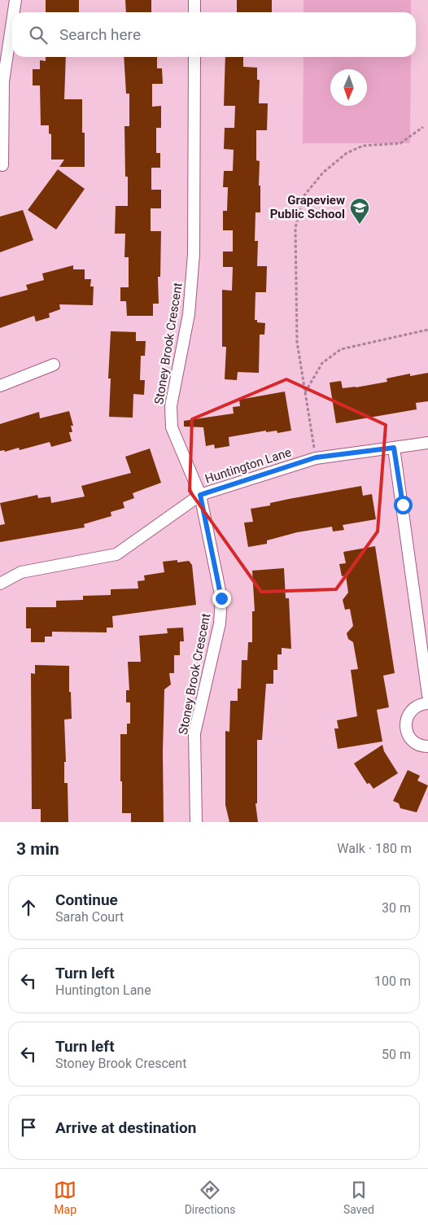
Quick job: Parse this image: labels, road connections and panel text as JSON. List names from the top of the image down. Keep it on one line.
{"streets":{"street":["Stoney Brook Crescent","Huntington Lane"]},"crossings":[["Stoney Brook Crescent","Huntington Lane"]],"places":{"school or university":["Grapeview Public School"]},"north":"bottom","page":{"search":"Search here","heading":["3 min","Walk · 180 m"],"list":[["Continue","Sarah Court","30 m"],["Turn left","Huntington Lane","100 m"],["Turn left","Stoney Brook Crescent","50 m"],"Arrive at destination"],"nav":["Map","Directions","Saved"]}}
